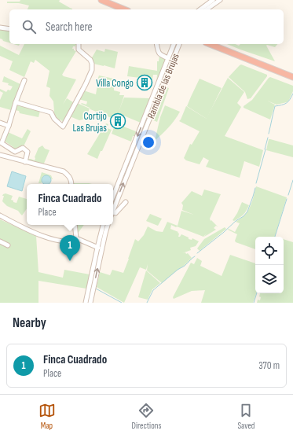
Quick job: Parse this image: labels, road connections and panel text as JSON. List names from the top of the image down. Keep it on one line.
{"streets":{"street":["Rambla de las Brujas"]},"places":{"building":["Villa Congo","Cortijo Las Brujas"]},"page":{"search":"Search here","popup":["Finca Cuadrado","Place"],"pins":"1","heading":"Nearby","list":[{"mark":"1","name":"Finca Cuadrado","note":"Place","value":"370 m"}],"nav":["Map","Directions","Saved"]}}
